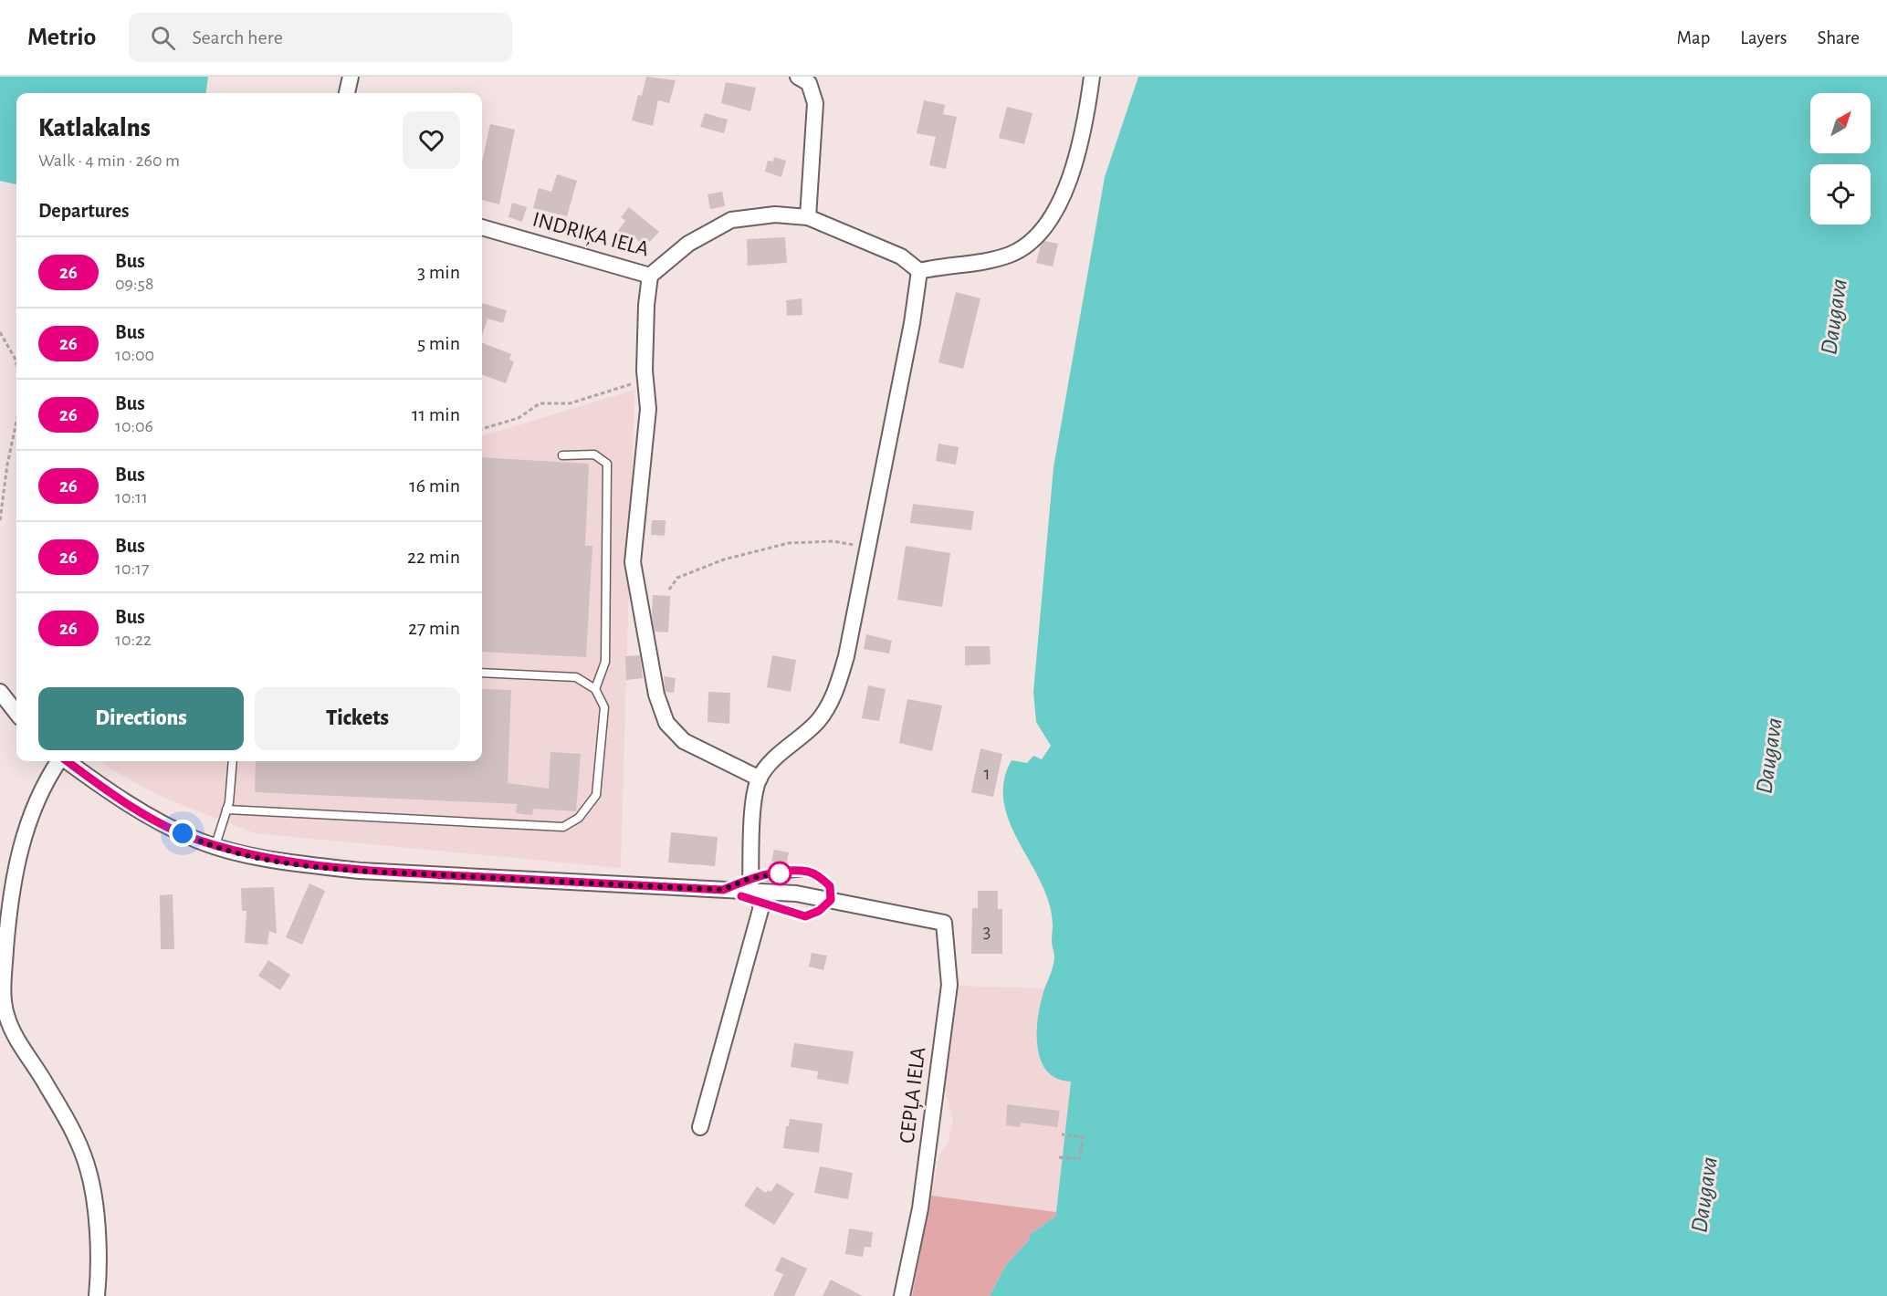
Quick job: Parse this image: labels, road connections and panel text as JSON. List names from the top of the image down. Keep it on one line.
{"streets":{"street":["INDRIĶA IELA","CEPĻA IELA"]},"water":["Daugava"],"lines":["bus line 26"],"house_numbers":["1","3"],"north":"top right","page":{"header":"Metrio","search":"Search here","nav":["Map","Layers","Share"],"heading":[["Katlakalns","Walk · 4 min · 260 m"],"Departures"],"list":[{"mark":"26","name":"Bus","note":"09:58","value":"3 min"},{"mark":"26","name":"Bus","note":"10:00","value":"5 min"},{"mark":"26","name":"Bus","note":"10:06","value":"11 min"},{"mark":"26","name":"Bus","note":"10:11","value":"16 min"},{"mark":"26","name":"Bus","note":"10:17","value":"22 min"},{"mark":"26","name":"Bus","note":"10:22","value":"27 min"}],"buttons":["Directions","Tickets"]}}
